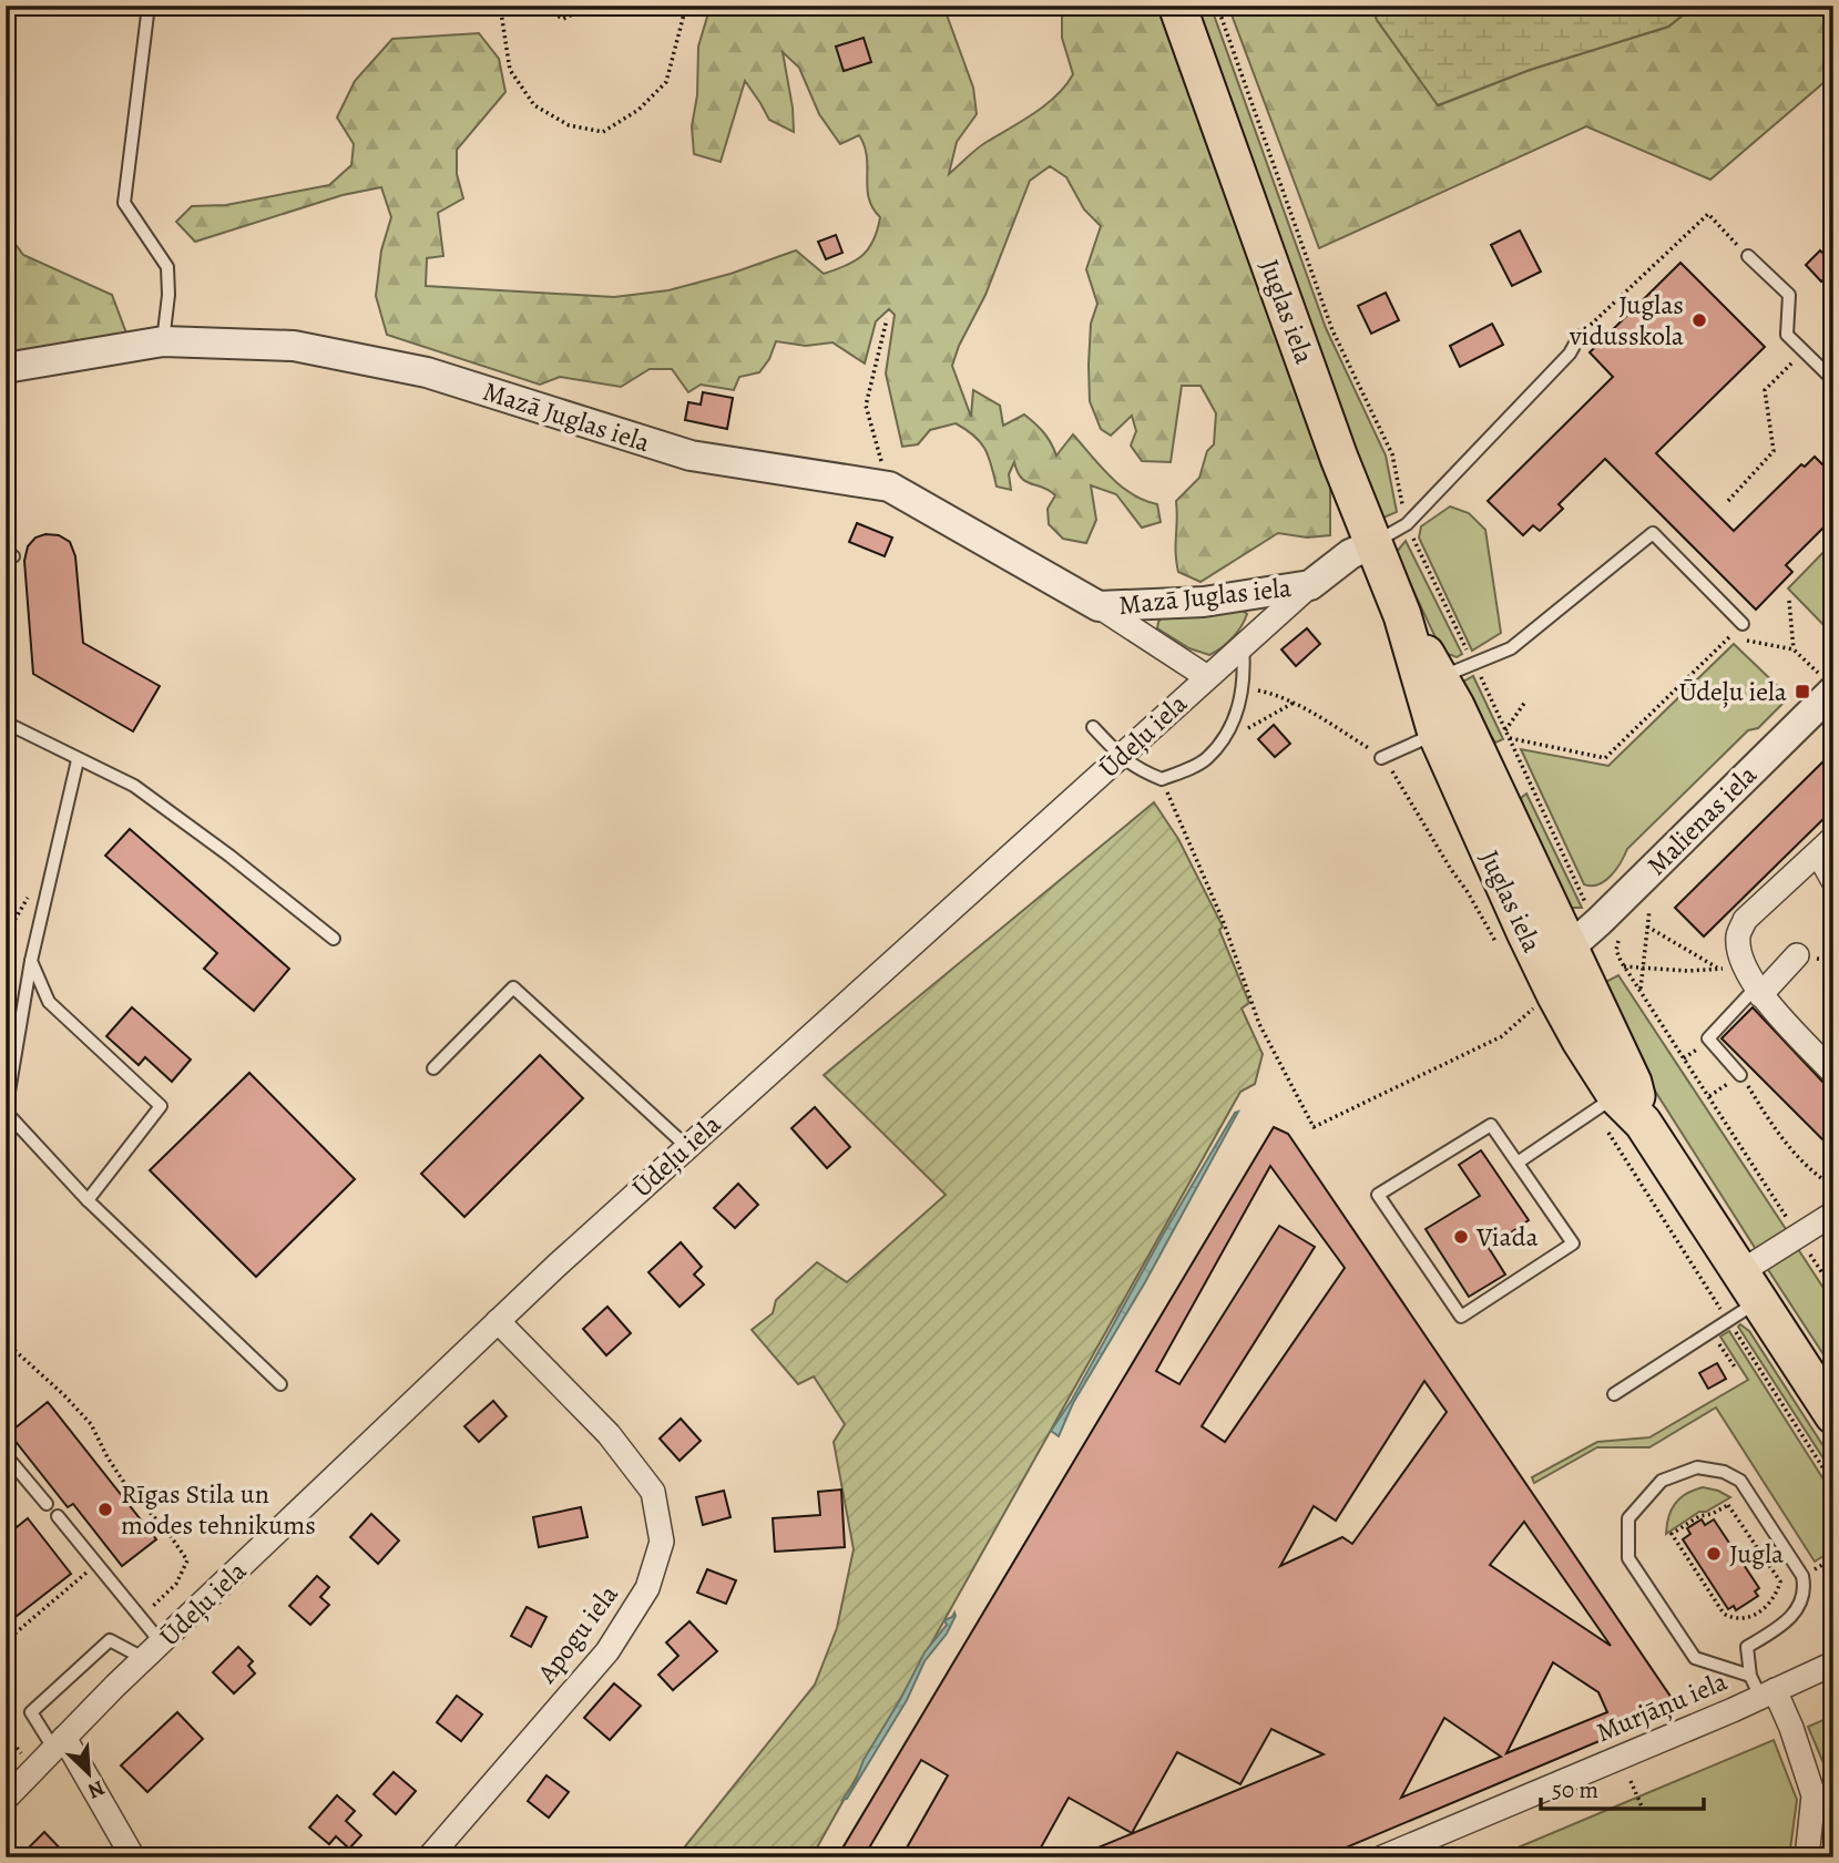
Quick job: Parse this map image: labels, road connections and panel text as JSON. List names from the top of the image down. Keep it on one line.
{"streets":{"main road":["Juglas iela"],"street":["Mazā Juglas iela","Ūdeļu iela","Malienas iela","Apogu iela","Murjāņu iela"]},"crossings":[["Juglas iela","Ūdeļu iela"],["Juglas iela","Malienas iela"],["Mazā Juglas iela","Ūdeļu iela"],["Ūdeļu iela","Apogu iela"]],"places":{"other":["Juglas vidusskola","Viada","Rīgas Stila un modes tehnikums","Jugla"],"transit":["Ūdeļu iela"]},"scale_bar":"50 m","north":"bottom right"}
